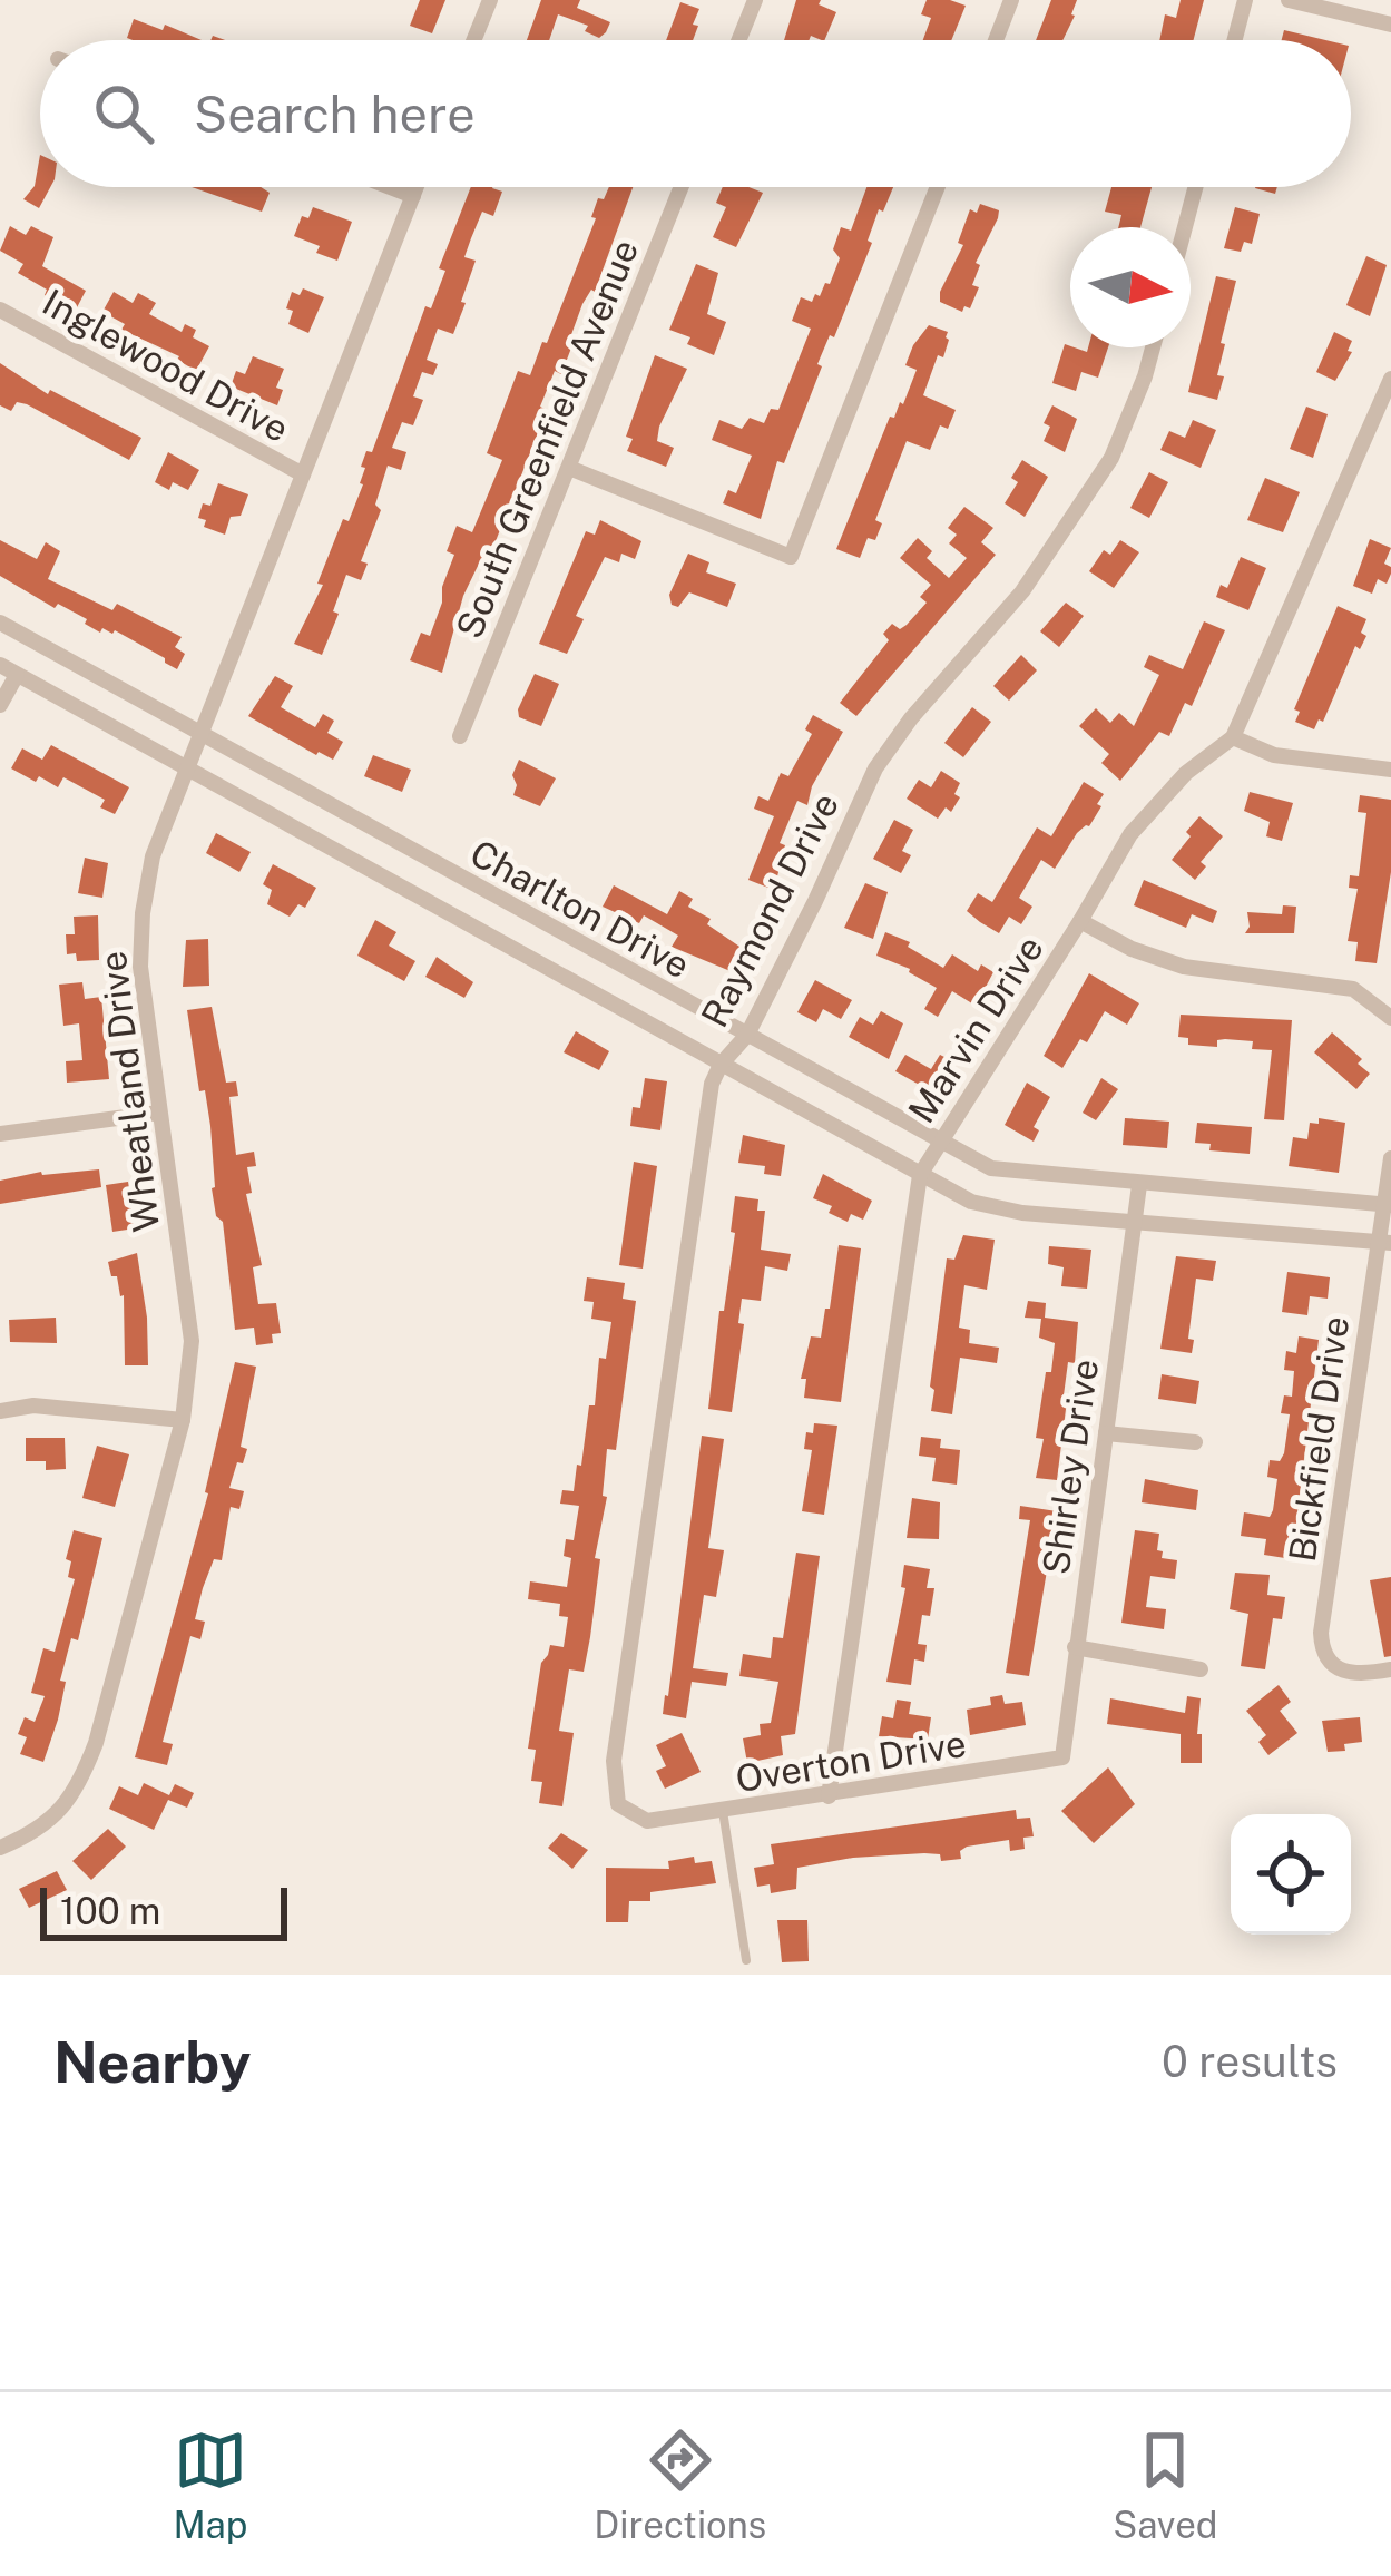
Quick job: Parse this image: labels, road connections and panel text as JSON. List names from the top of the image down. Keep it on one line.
{"streets":{"street":["Inglewood Drive","South Greenfield Avenue","Charlton Drive","Raymond Drive","Marvin Drive","Wheatland Drive","Bickfield Drive","Shirley Drive","Overton Drive"]},"crossings":[["Inglewood Drive","Wheatland Drive"],["Charlton Drive","Raymond Drive"],["Charlton Drive","Marvin Drive"],["Charlton Drive","Wheatland Drive"],["Charlton Drive","Bickfield Drive"],["Charlton Drive","Shirley Drive"],["Raymond Drive","Overton Drive"],["Marvin Drive","Overton Drive"],["Shirley Drive","Overton Drive"]],"scale_bar":"100 m","north":"right","page":{"search":"Search here","scale":"100 m","heading":["Nearby","0 results"],"nav":["Map","Directions","Saved"]}}
